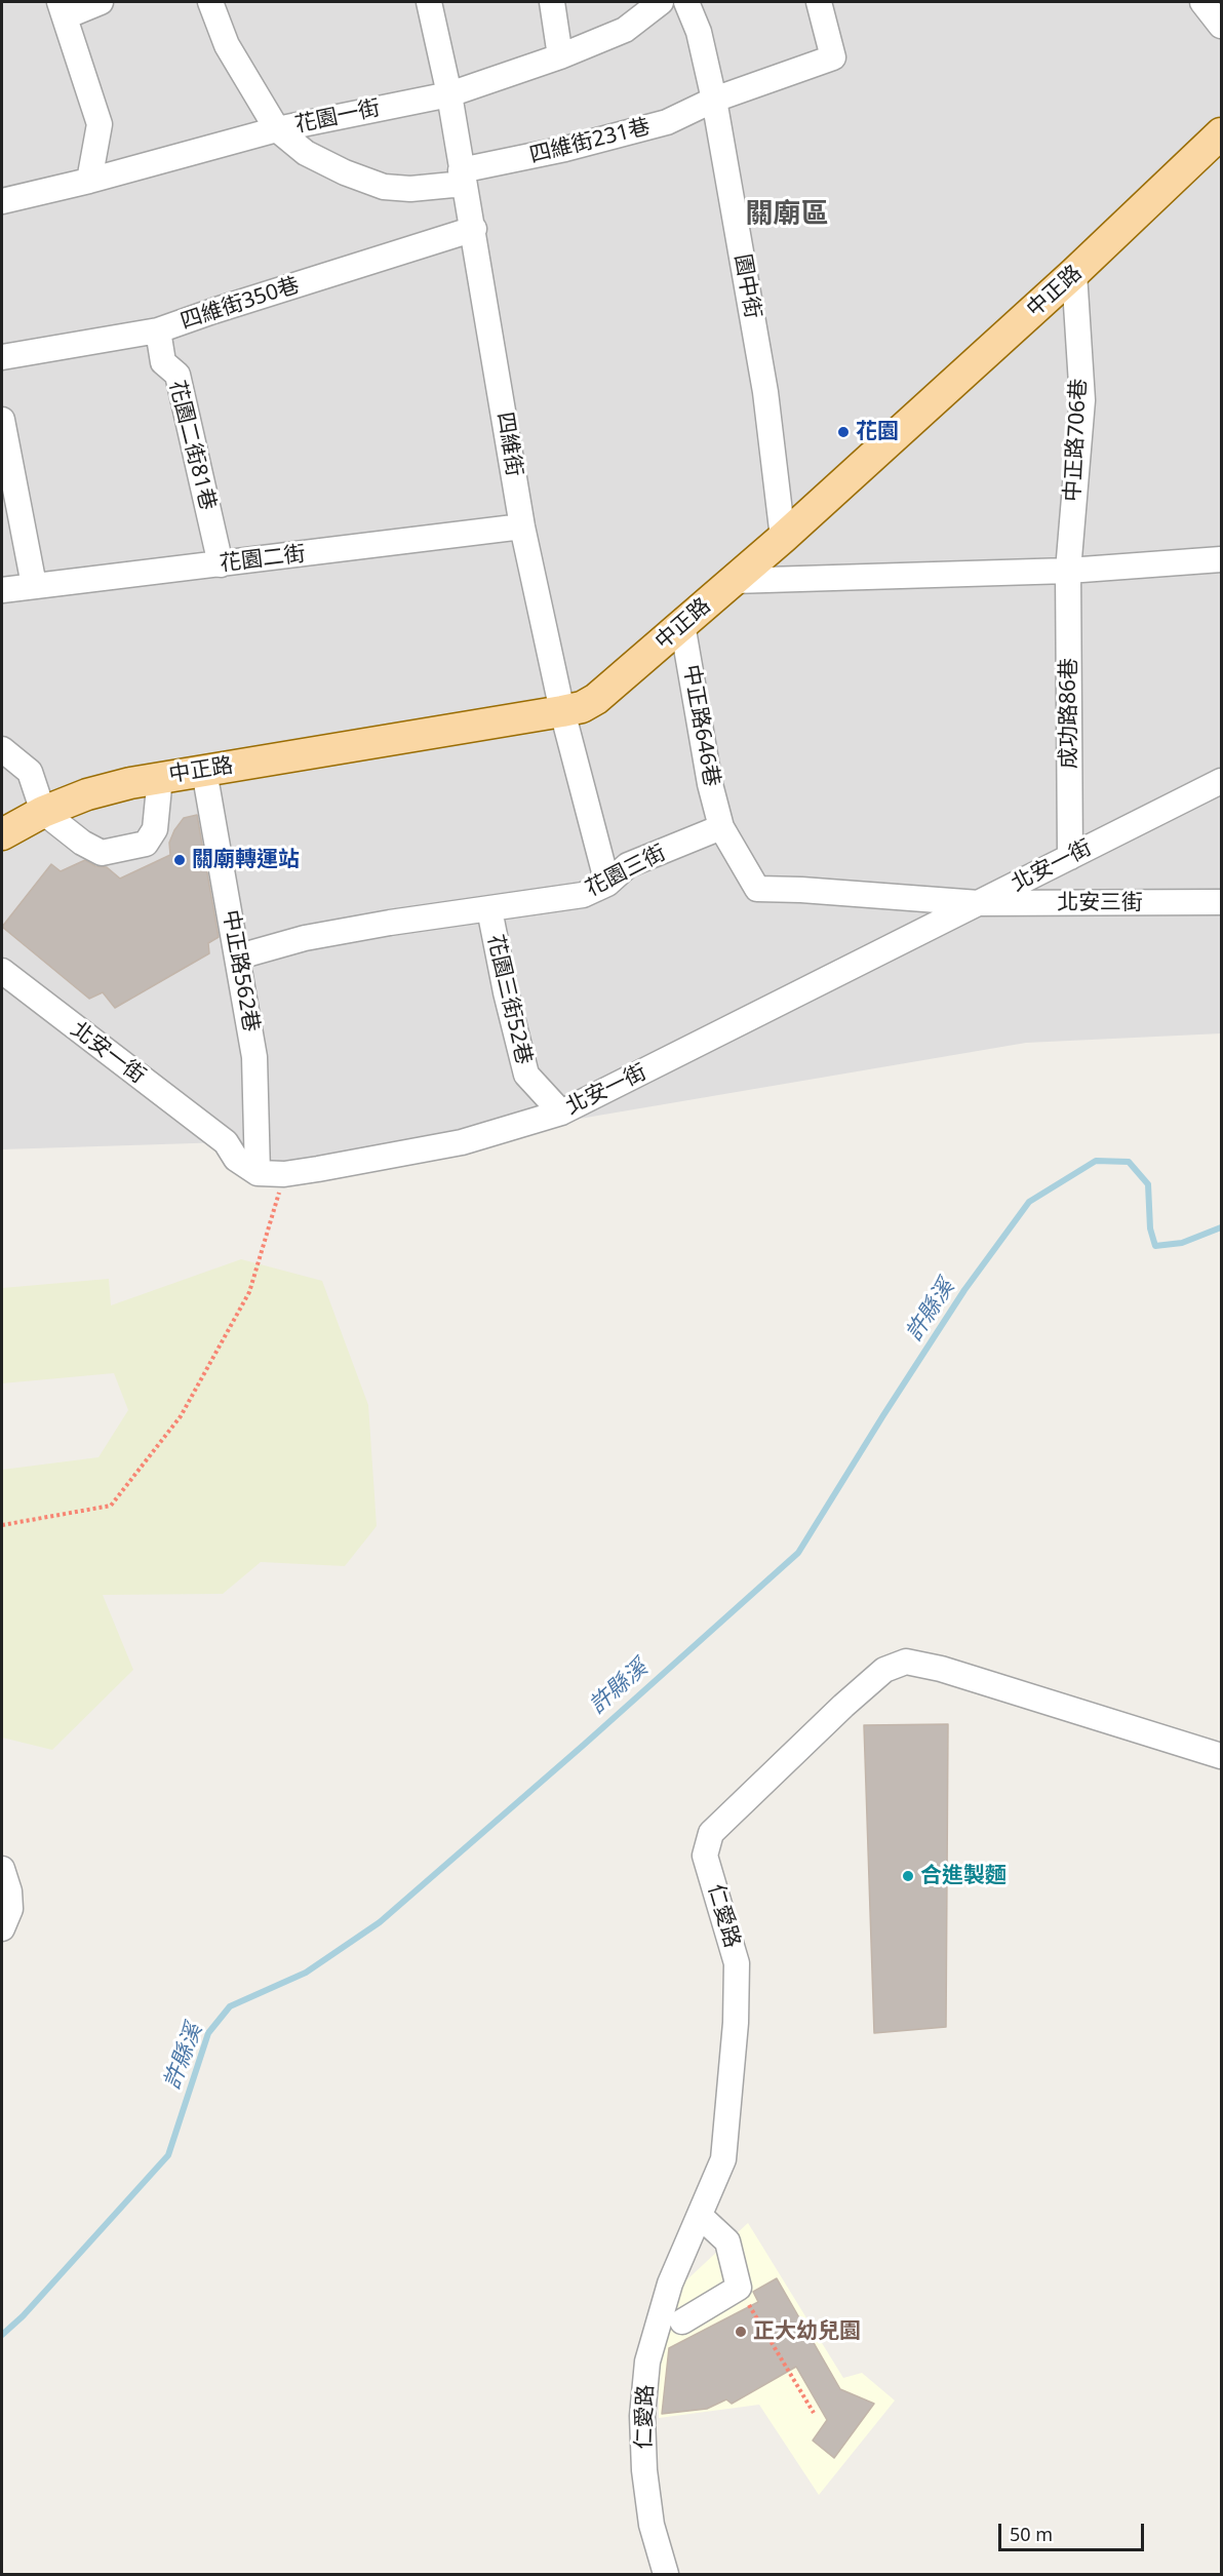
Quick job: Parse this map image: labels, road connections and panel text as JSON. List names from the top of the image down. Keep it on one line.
{"streets":{"main road":["中正路"],"street":["花園一街","四維街231巷","園中街","四維街350巷","中正路706巷","四維街","花園二街81巷","花園二街","成功路86巷","中正路646巷","北安一街","花園三街","北安三街","中正路562巷","花園三街52巷","仁愛路"]},"crossings":[["花園一街","四維街231巷"],["花園一街","四維街"],["四維街231巷","園中街"],["四維街231巷","四維街"],["園中街","中正路"],["中正路","中正路706巷"],["中正路","四維街"],["中正路","中正路646巷"],["中正路","中正路562巷"],["四維街350巷","四維街"],["四維街350巷","花園二街81巷"],["中正路706巷","成功路86巷"],["四維街","花園二街"],["四維街","花園三街"],["花園二街81巷","花園二街"],["成功路86巷","北安一街"],["中正路646巷","花園三街"],["北安一街","北安三街"],["北安一街","中正路562巷"],["北安一街","花園三街52巷"],["花園三街","中正路562巷"],["花園三街","花園三街52巷"]],"districts":["關廟區"],"water":["許縣溪"],"places":["花園","關廟轉運站","合進製麵","正大幼兒園"],"scale_bar":"50 m"}
